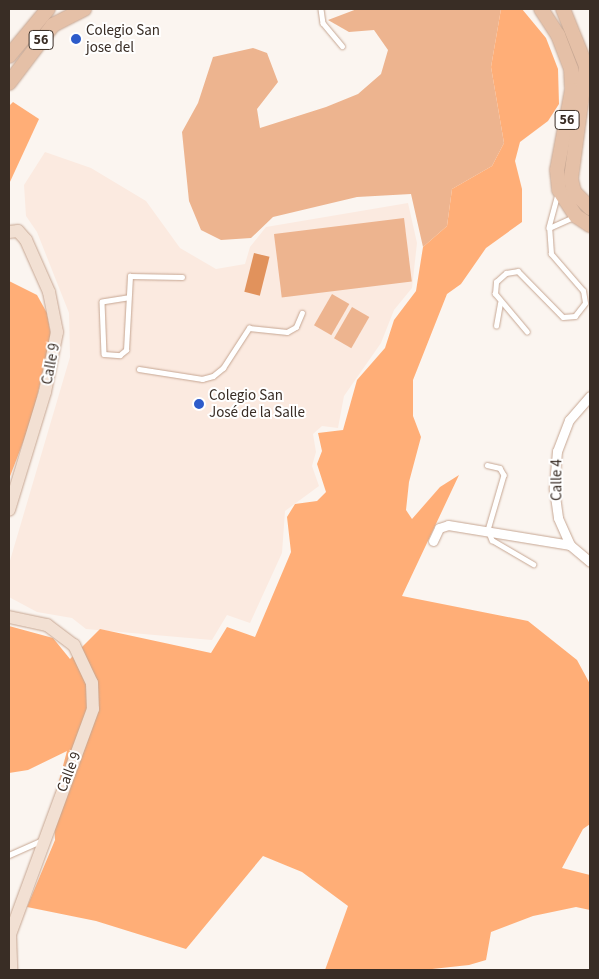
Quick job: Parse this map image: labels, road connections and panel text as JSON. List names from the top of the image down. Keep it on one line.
{"streets":{"main road":["56"],"street":["Calle 9","Calle 4"]},"places":["Colegio San jose del","Colegio San José de la Salle"]}
